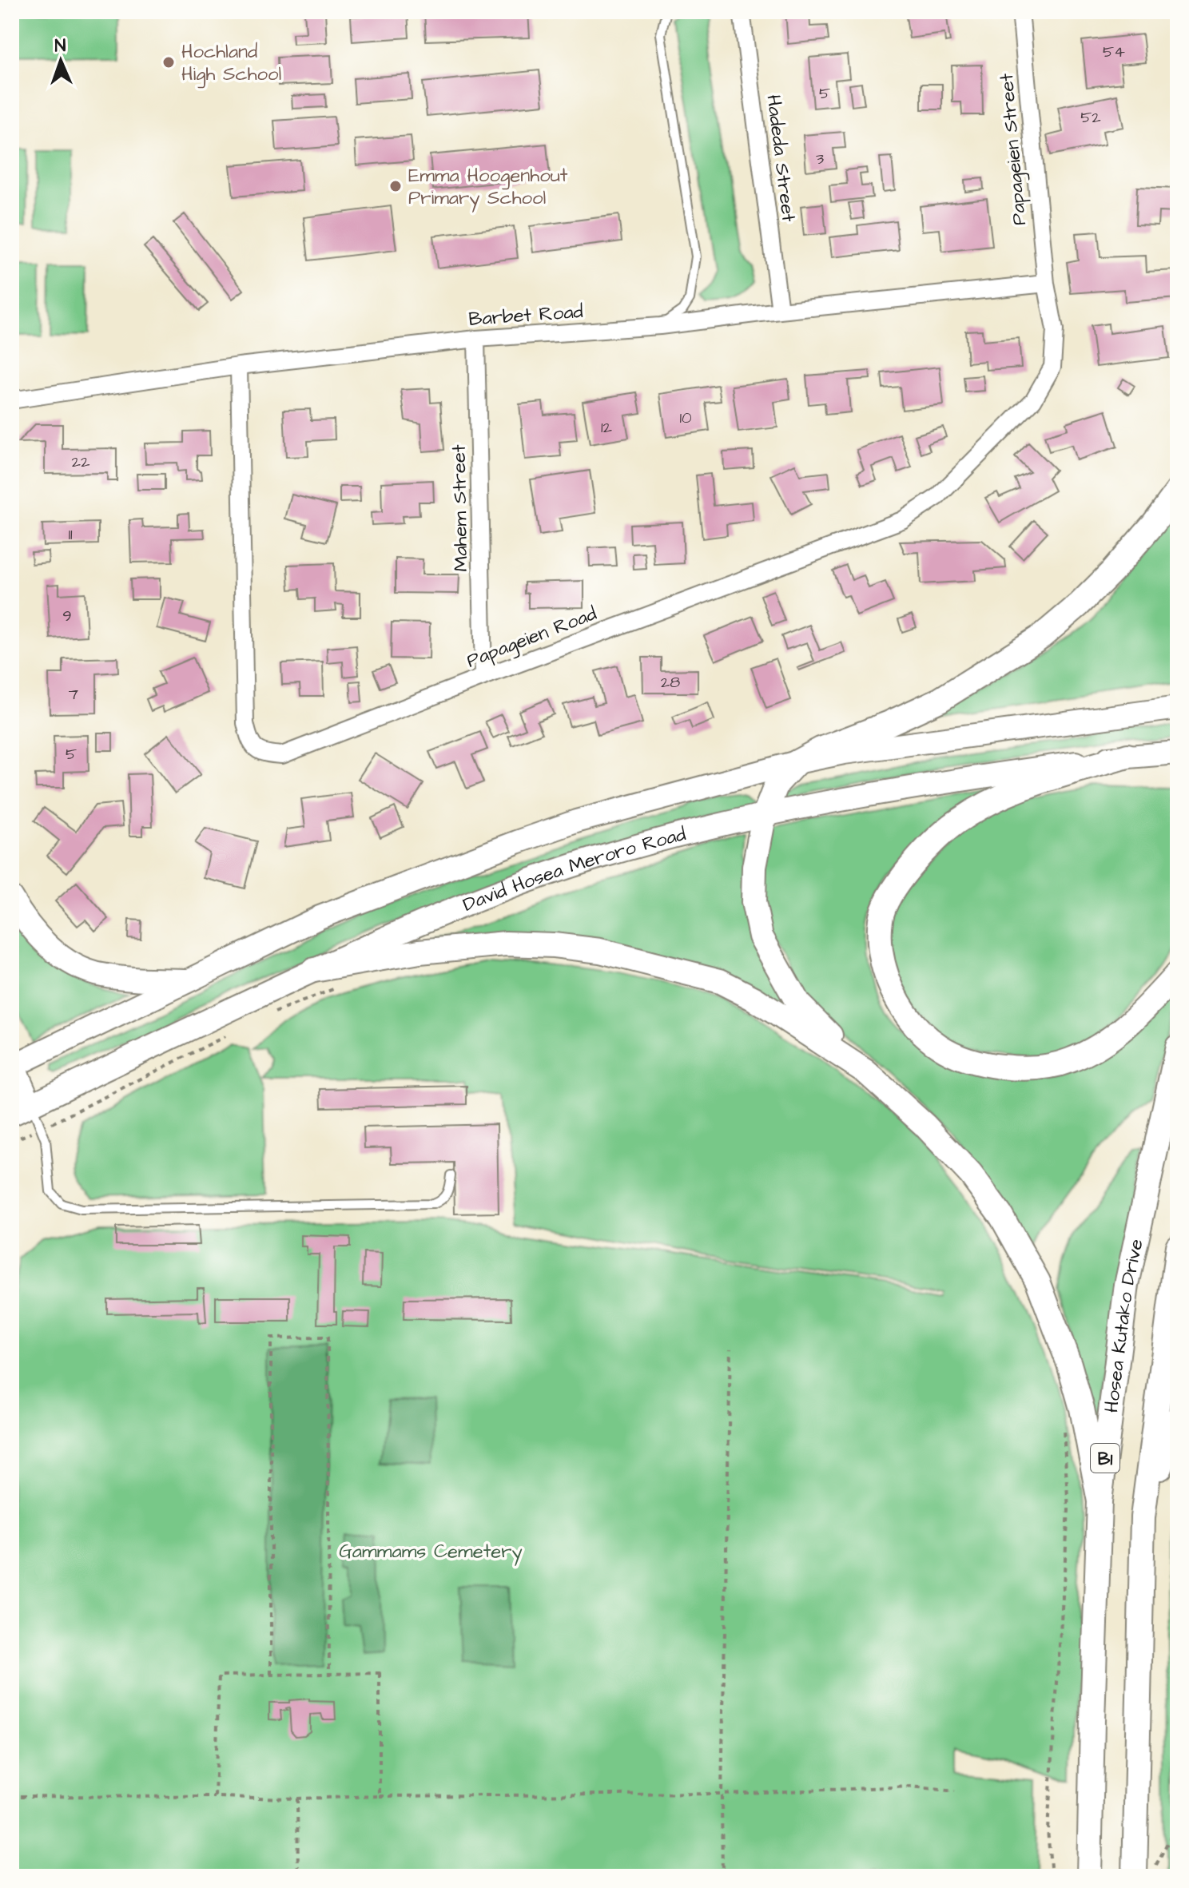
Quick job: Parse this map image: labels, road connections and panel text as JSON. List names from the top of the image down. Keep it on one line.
{"streets":{"main road":["David Hosea Meroro Road","Hosea Kutako Drive","B1"],"street":["Papageien Street","Hadeda Street","Barbet Road","Mahem Street","Papageien Road"]},"crossings":[["Papageien Street","Barbet Road"],["Papageien Street","Papageien Road"],["Hadeda Street","Barbet Road"],["Barbet Road","Mahem Street"],["Barbet Road","Papageien Road"],["Mahem Street","Papageien Road"]],"parks":["Gammams Cemetery"],"places":["Hochland High School","Emma Hoogenhout Primary School"],"house_numbers":["54","5","52","3","10","12","22","11","9","28","7","5"],"north":"top"}
